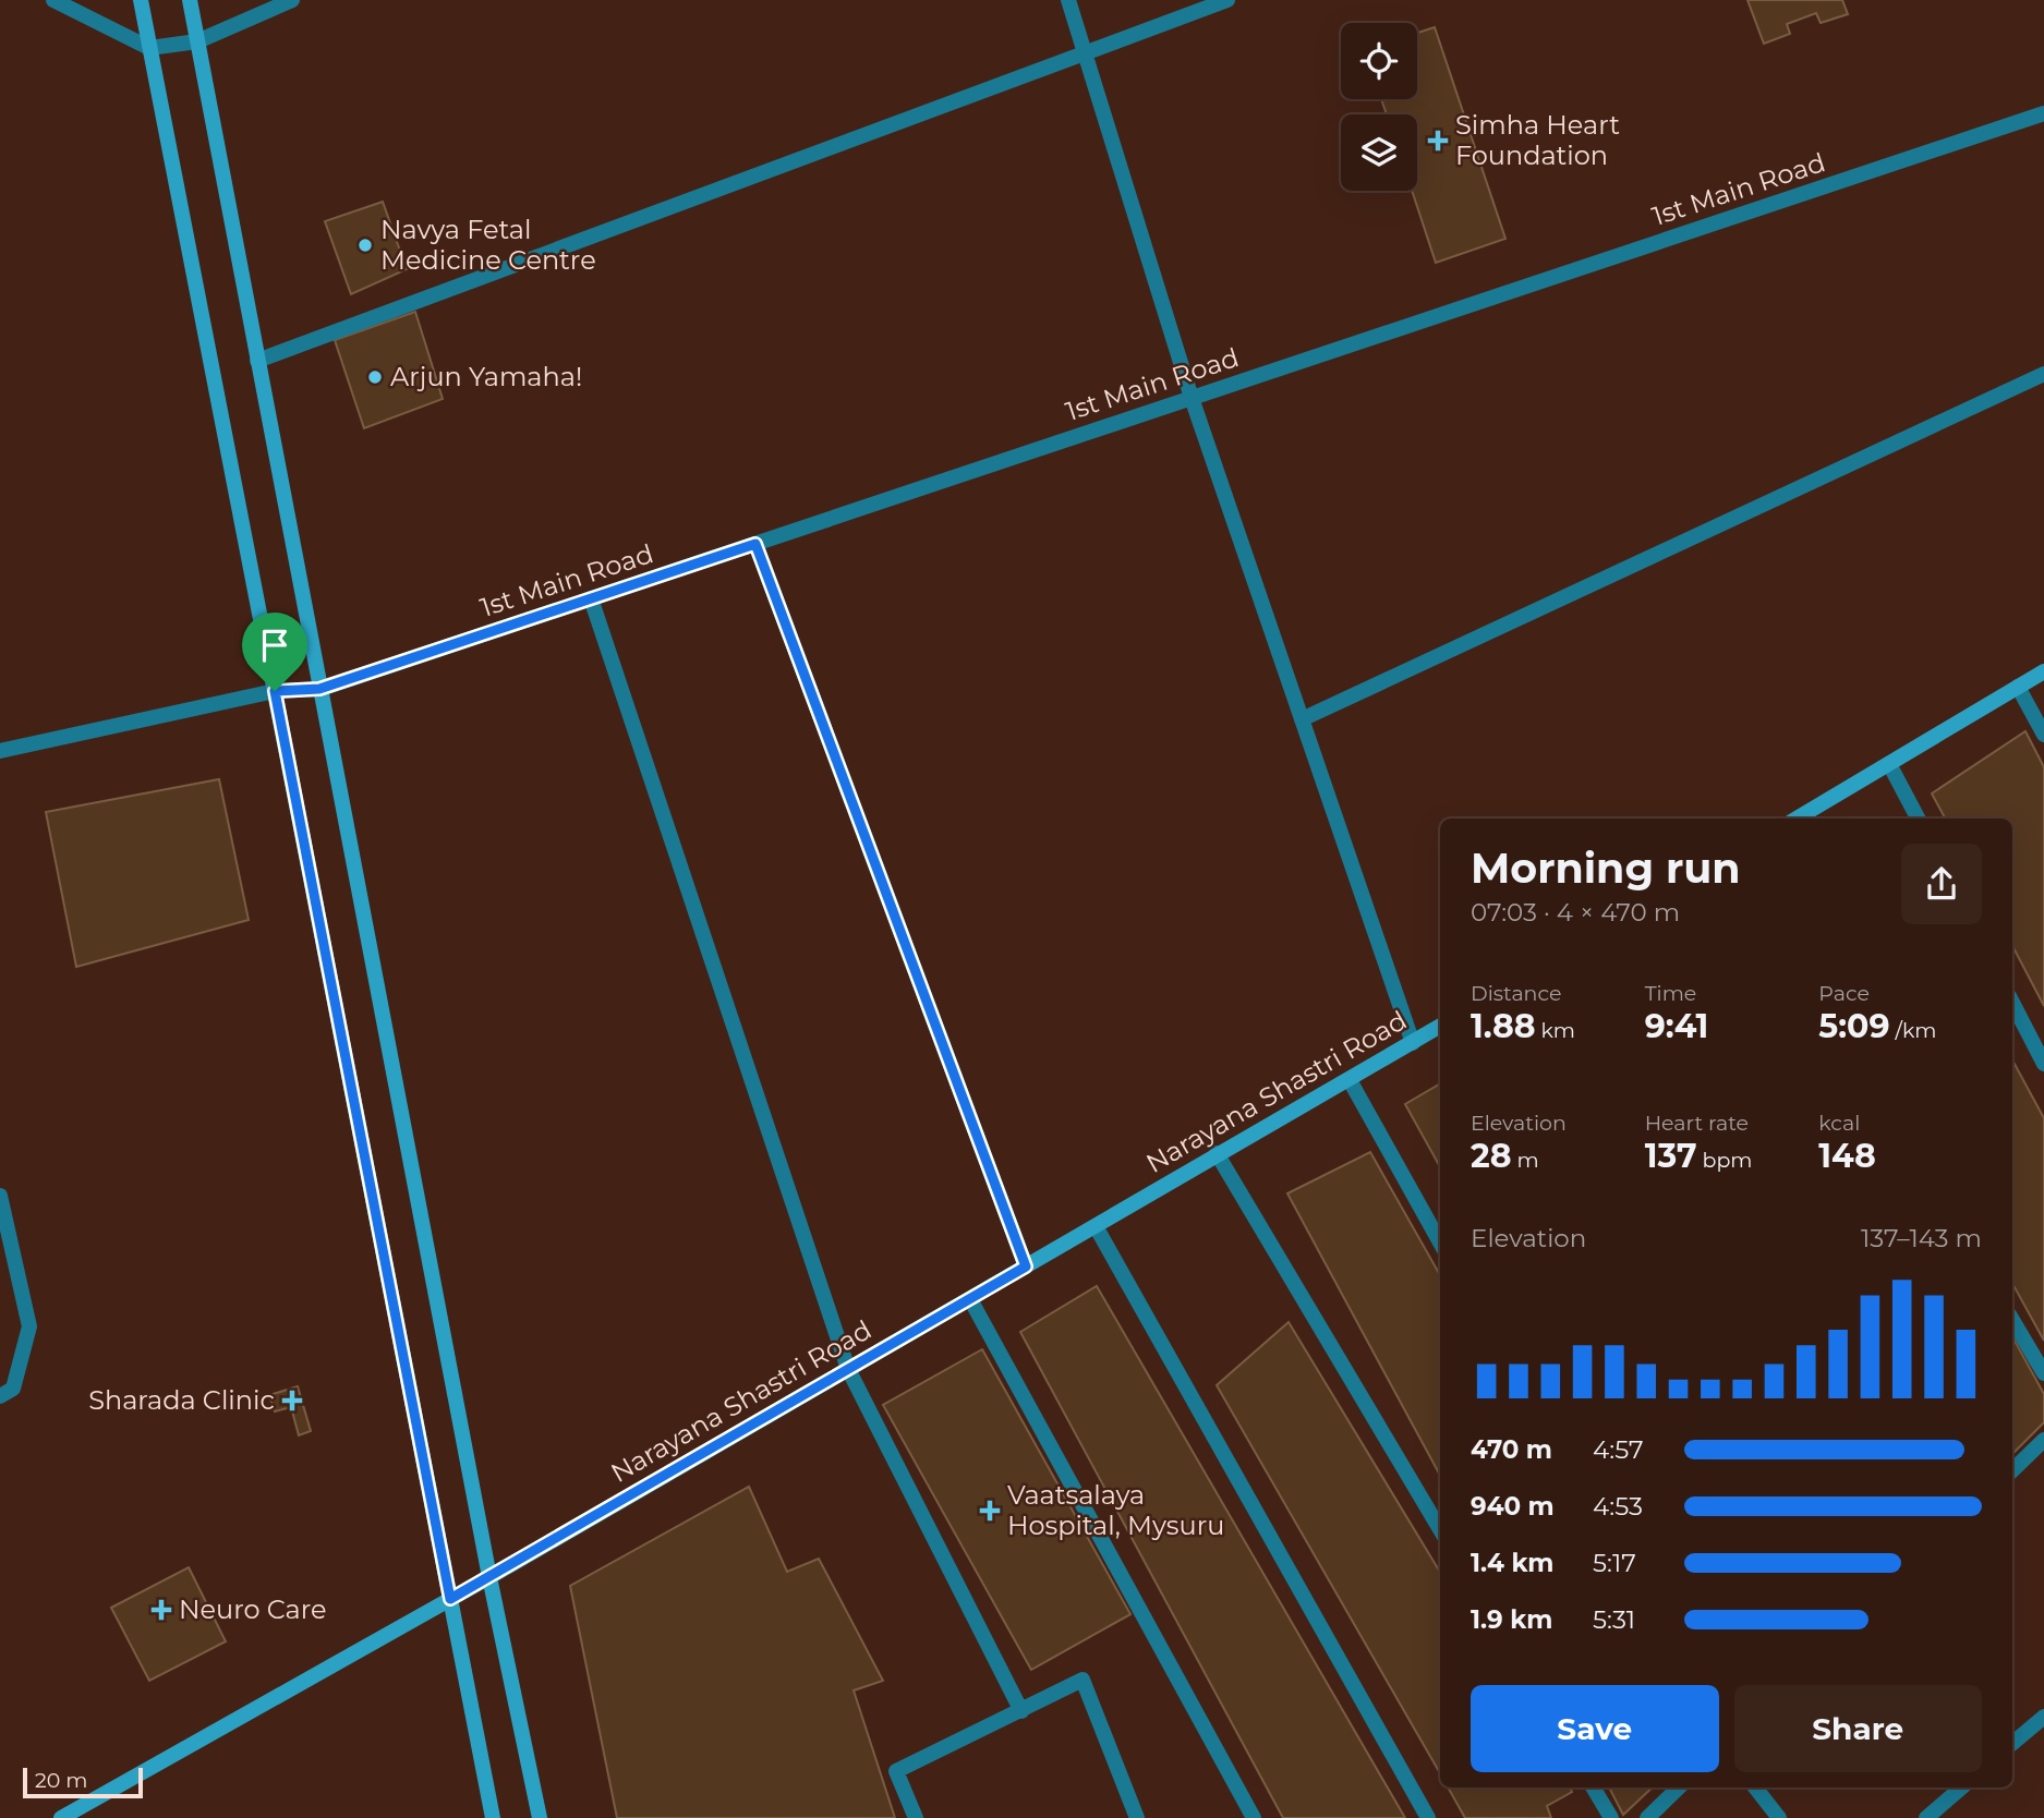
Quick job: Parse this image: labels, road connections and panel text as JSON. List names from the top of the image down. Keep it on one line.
{"streets":{"street":["1st Main Road","Narayana Shastri Road"]},"places":{"health":["Simha Heart Foundation","Sharada Clinic","Vaatsalaya Hospital, Mysuru","Neuro Care"],"other":["Navya Fetal Medicine Centre","Arjun Yamaha!"]},"scale_bar":"20 m","page":{"heading":["Morning run","07:03 · 4 × 470 m"],"stats":[["Distance","1.88 km"],["Time","9:41"],["Pace","5:09 /km"],["Elevation","28 m"],["Heart rate","137 bpm"],["kcal","148"]],"chart":["Elevation","137–143 m"],"list":[{"name":"470 m","note":"4:57"},{"name":"940 m","note":"4:53"},{"name":"1.4 km","note":"5:17"},{"name":"1.9 km","note":"5:31"}],"buttons":["Save","Share"],"scale":"20 m"}}
